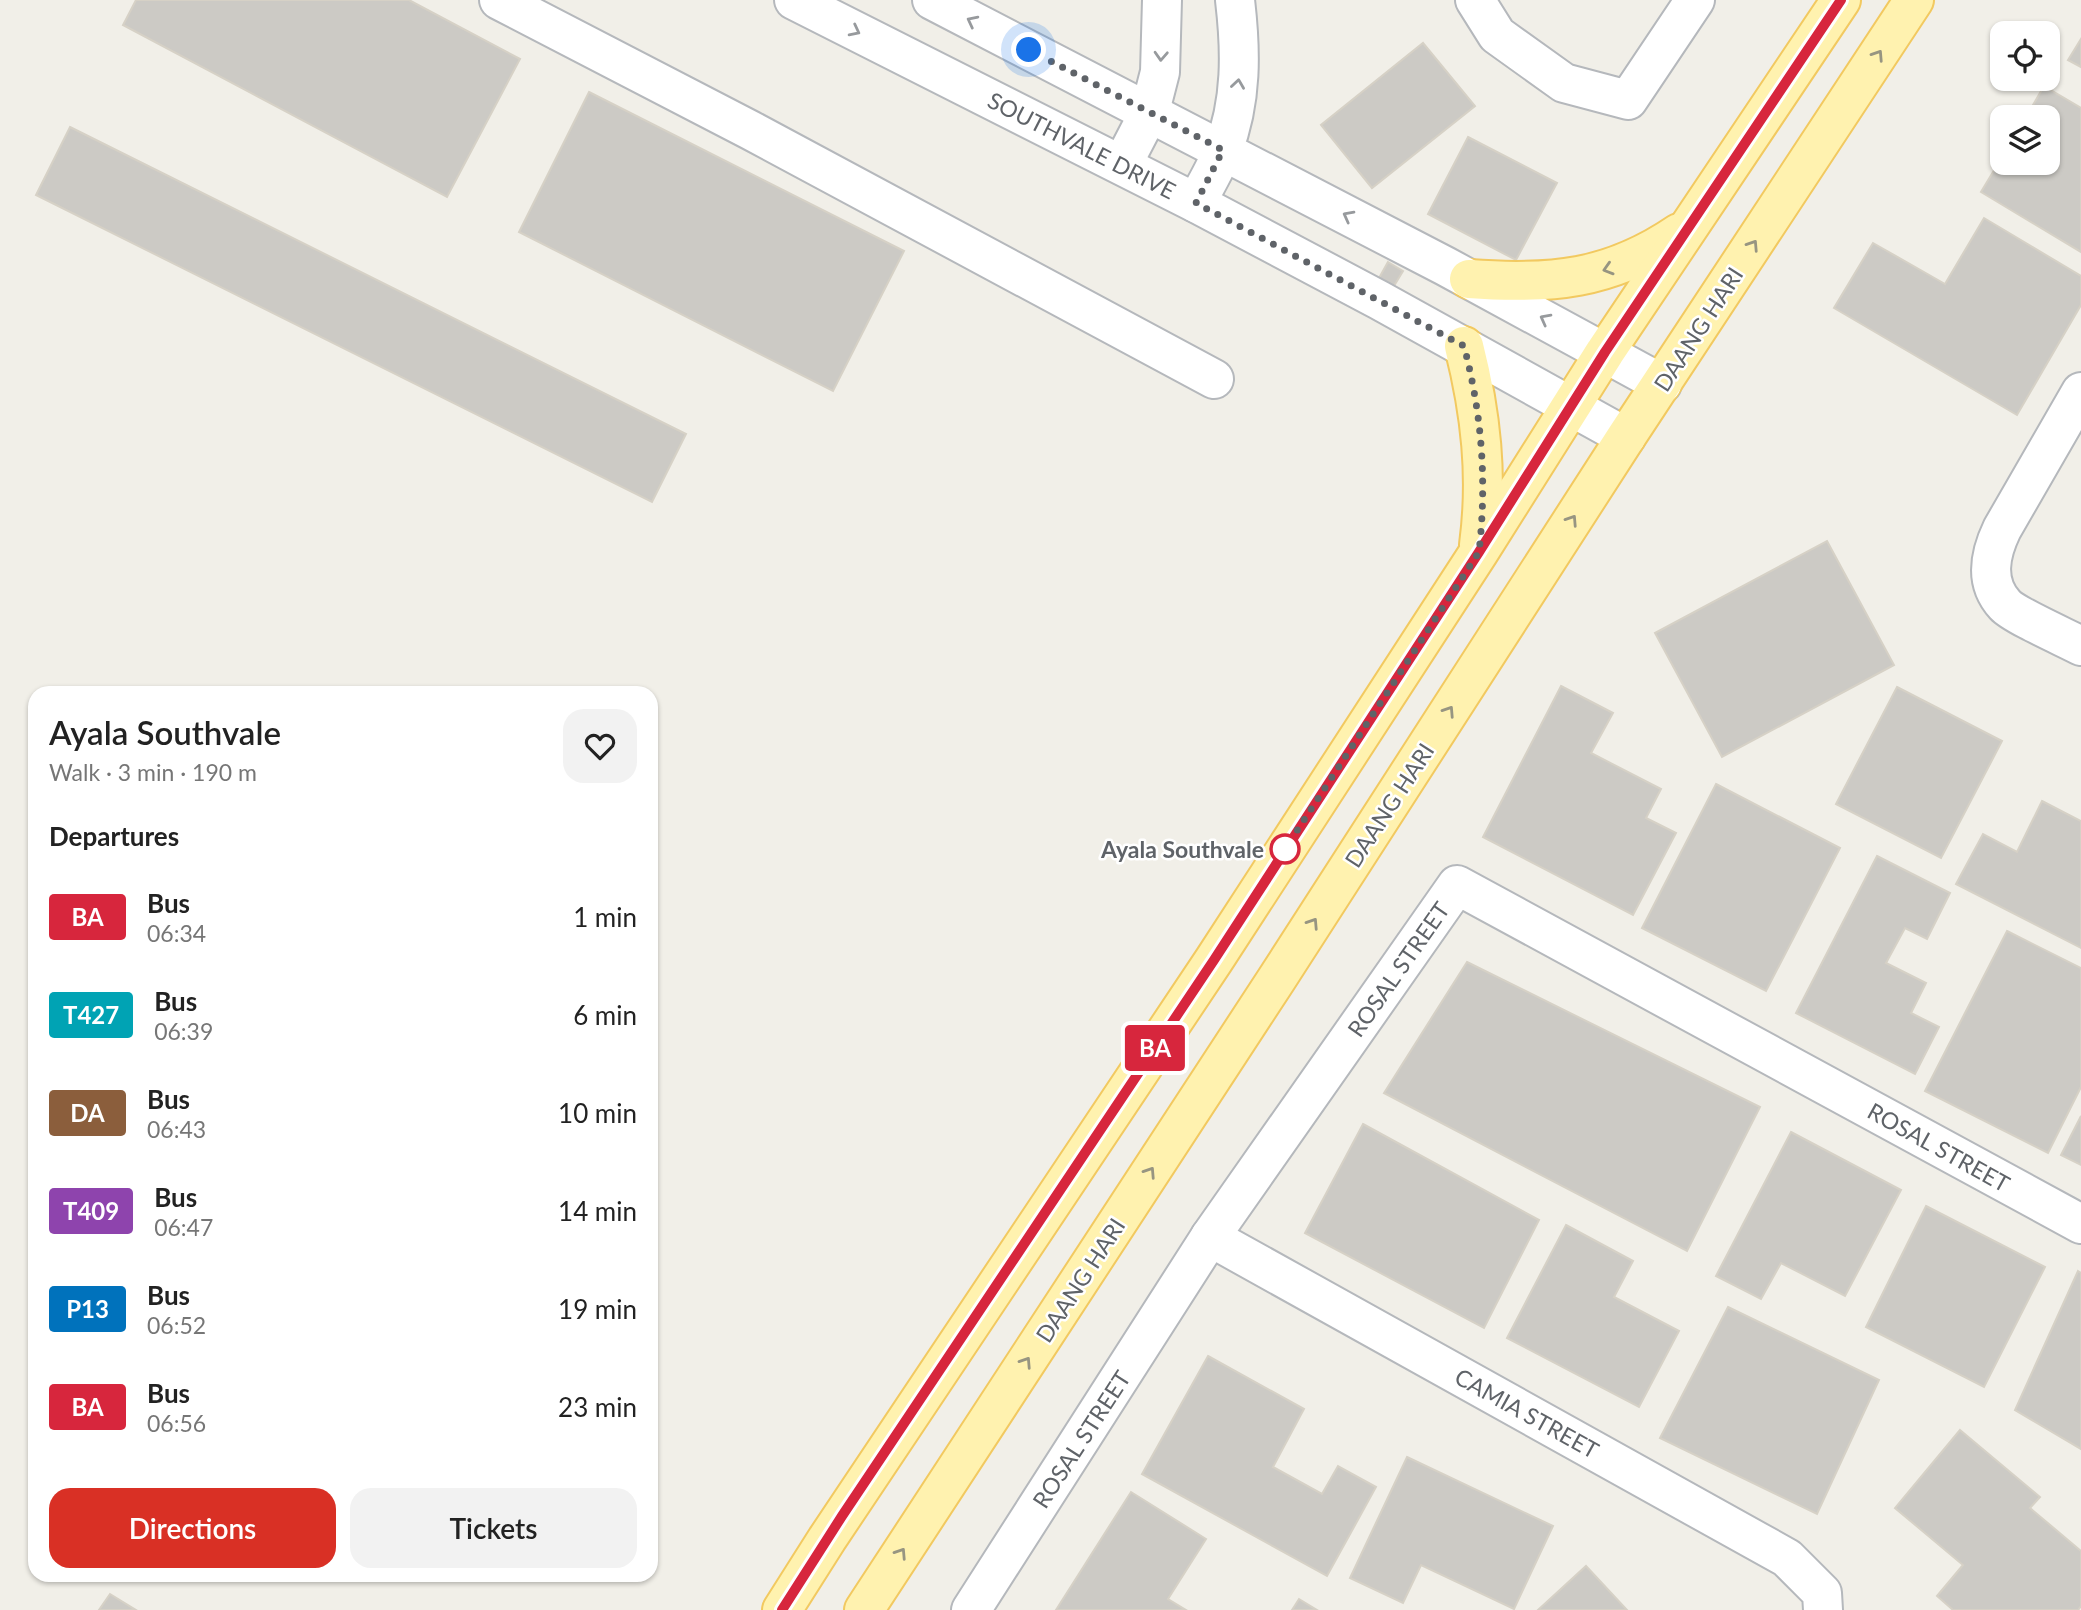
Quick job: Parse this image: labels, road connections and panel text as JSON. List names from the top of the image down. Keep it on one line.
{"streets":{"main road":["DAANG HARI"],"street":["SOUTHVALE DRIVE","ROSAL STREET","CAMIA STREET"]},"crossings":[["SOUTHVALE DRIVE","DAANG HARI"],["ROSAL STREET","CAMIA STREET"]],"places":["Ayala Southvale"],"lines":["bus line BA"],"page":{"on_map":"BA","heading":[["Ayala Southvale","Walk · 3 min · 190 m"],"Departures"],"list":[{"mark":"BA","name":"Bus","note":"06:34","value":"1 min"},{"mark":"T427","name":"Bus","note":"06:39","value":"6 min"},{"mark":"DA","name":"Bus","note":"06:43","value":"10 min"},{"mark":"T409","name":"Bus","note":"06:47","value":"14 min"},{"mark":"P13","name":"Bus","note":"06:52","value":"19 min"},{"mark":"BA","name":"Bus","note":"06:56","value":"23 min"}],"buttons":["Directions","Tickets"]}}
